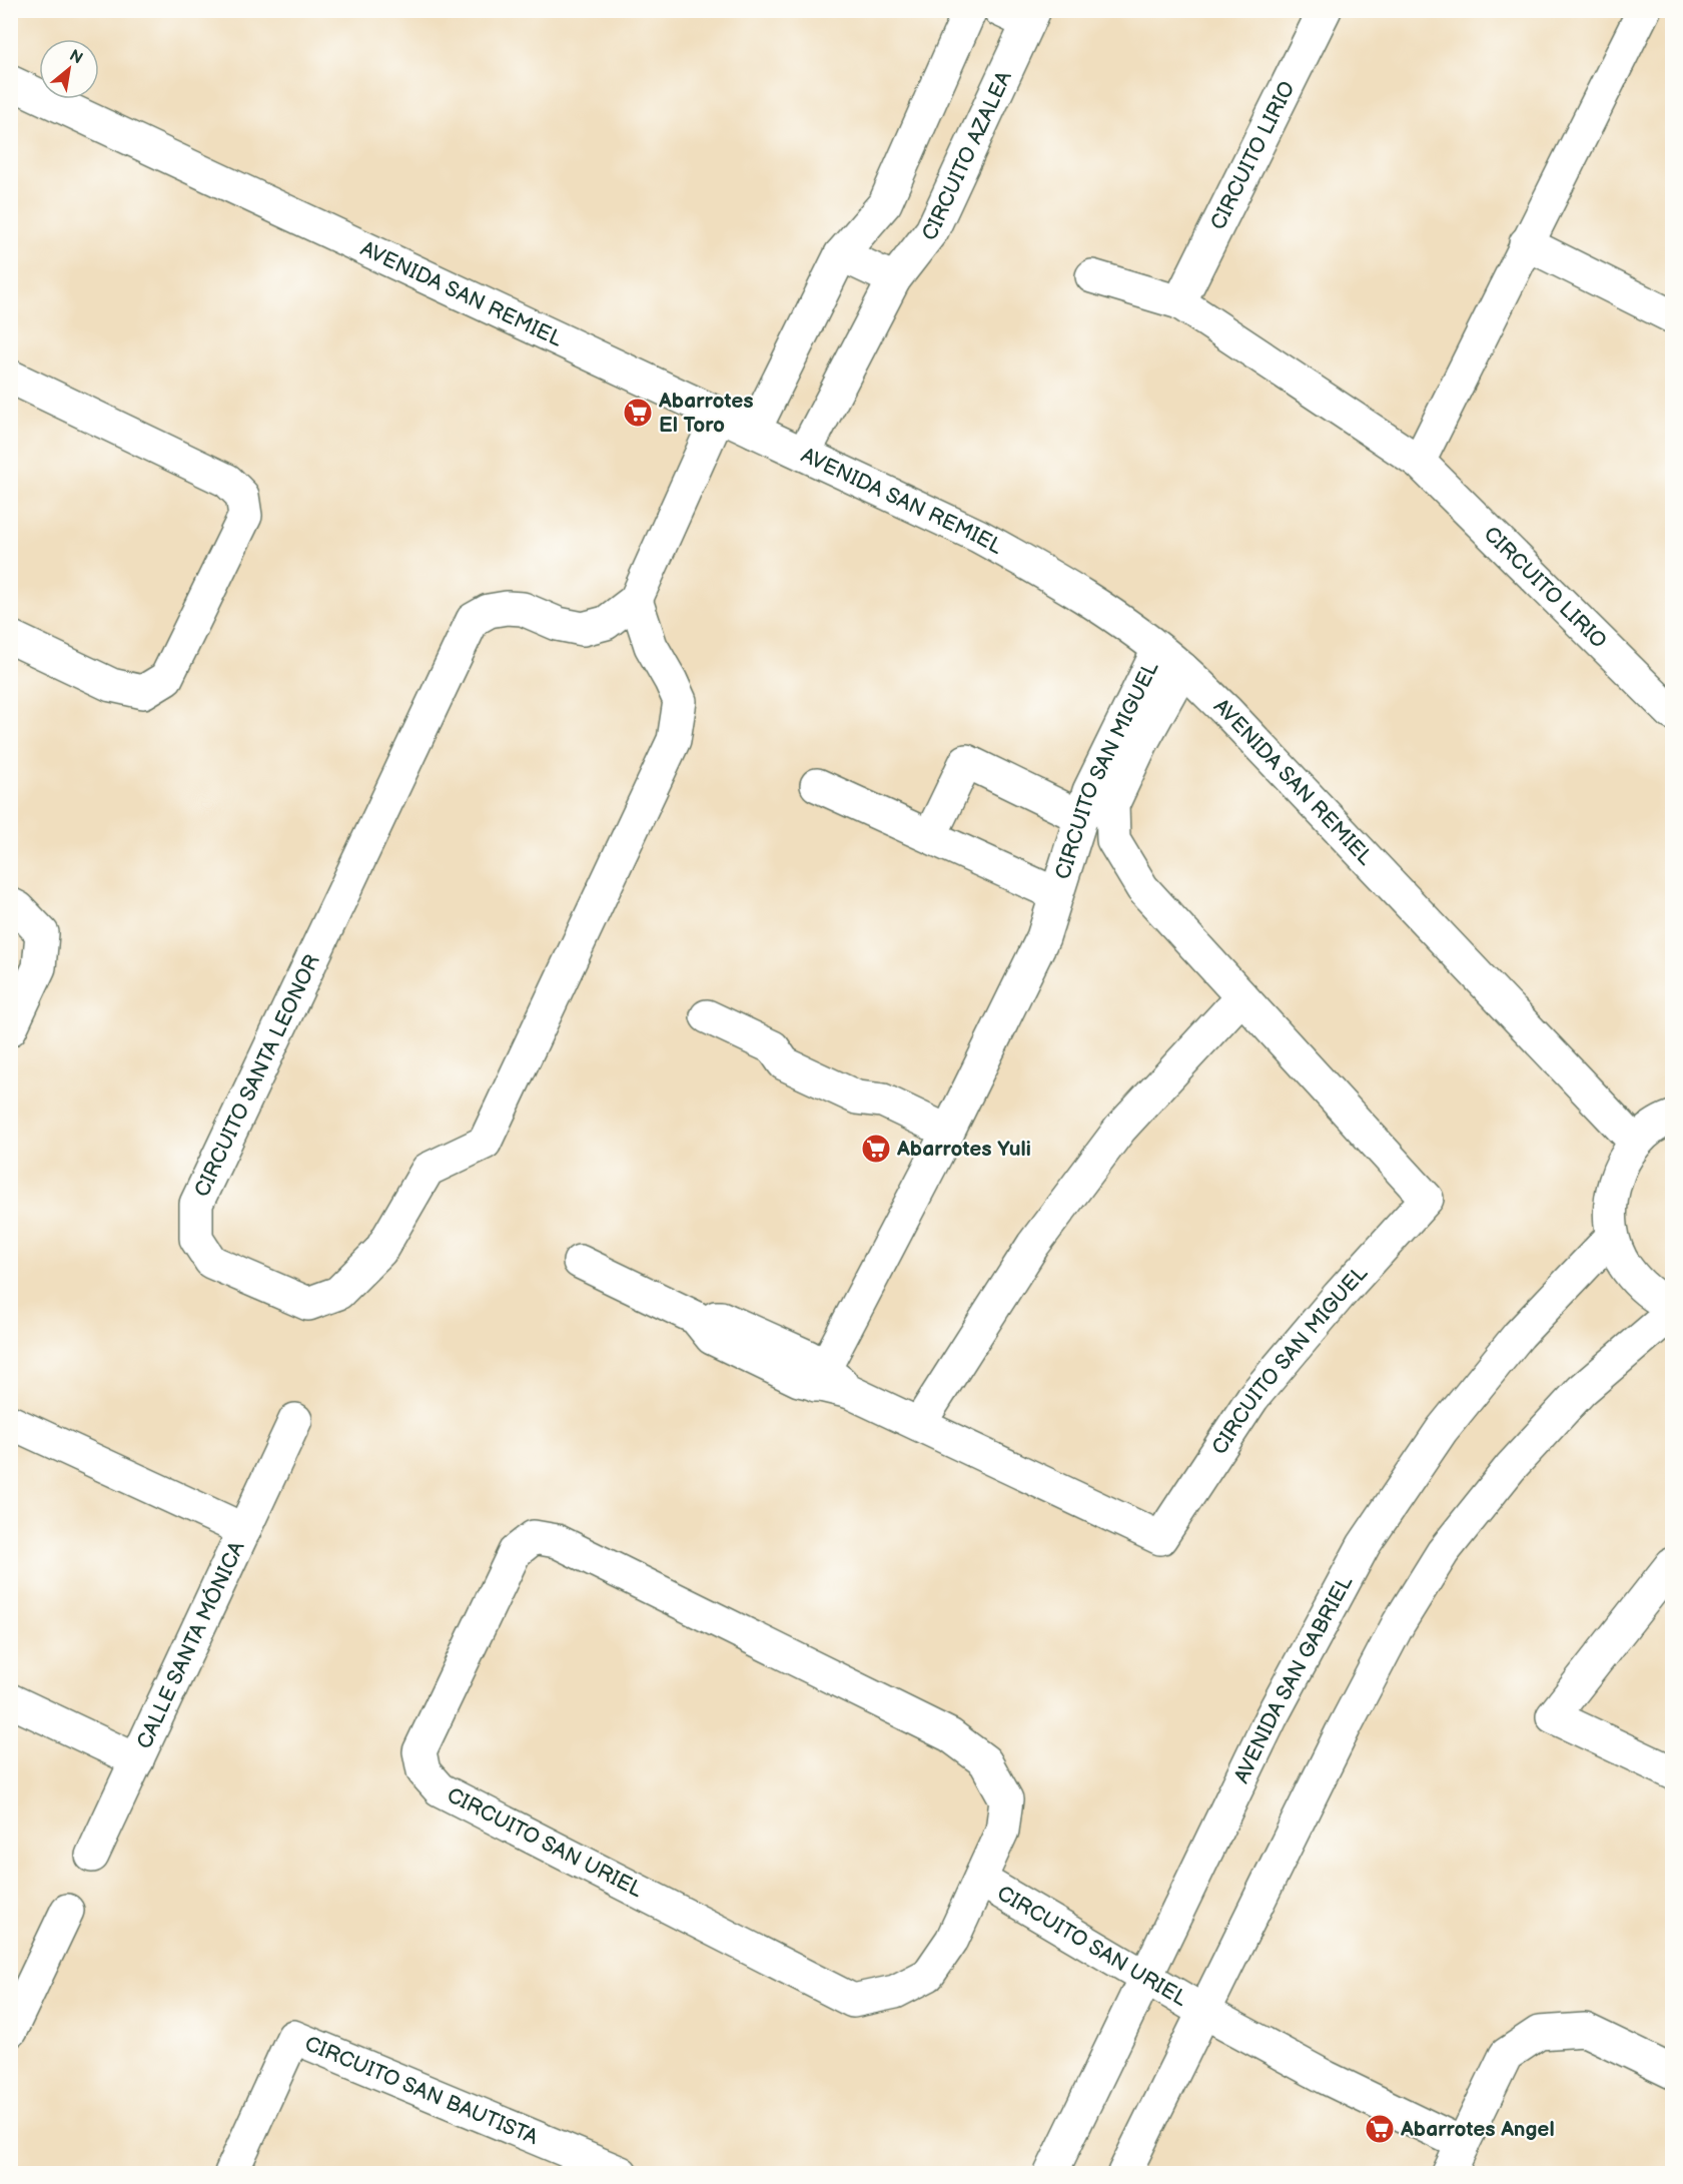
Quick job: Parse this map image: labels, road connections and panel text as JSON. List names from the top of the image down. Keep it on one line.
{"streets":{"street":["CIRCUITO AZALEA","CIRCUITO LIRIO","AVENIDA SAN REMIEL","CIRCUITO SAN MIGUEL","CIRCUITO SANTA LEONOR","CALLE SANTA MÓNICA","AVENIDA SAN GABRIEL","CIRCUITO SAN URIEL","CIRCUITO SAN BAUTISTA"]},"crossings":[["CIRCUITO AZALEA","AVENIDA SAN REMIEL"],["AVENIDA SAN REMIEL","CIRCUITO SAN MIGUEL"],["AVENIDA SAN REMIEL","CIRCUITO SANTA LEONOR"],["AVENIDA SAN GABRIEL","CIRCUITO SAN URIEL"]],"places":{"supermarket":["Abarrotes El Toro","Abarrotes Yuli","Abarrotes Angel"]},"north":"top right"}
